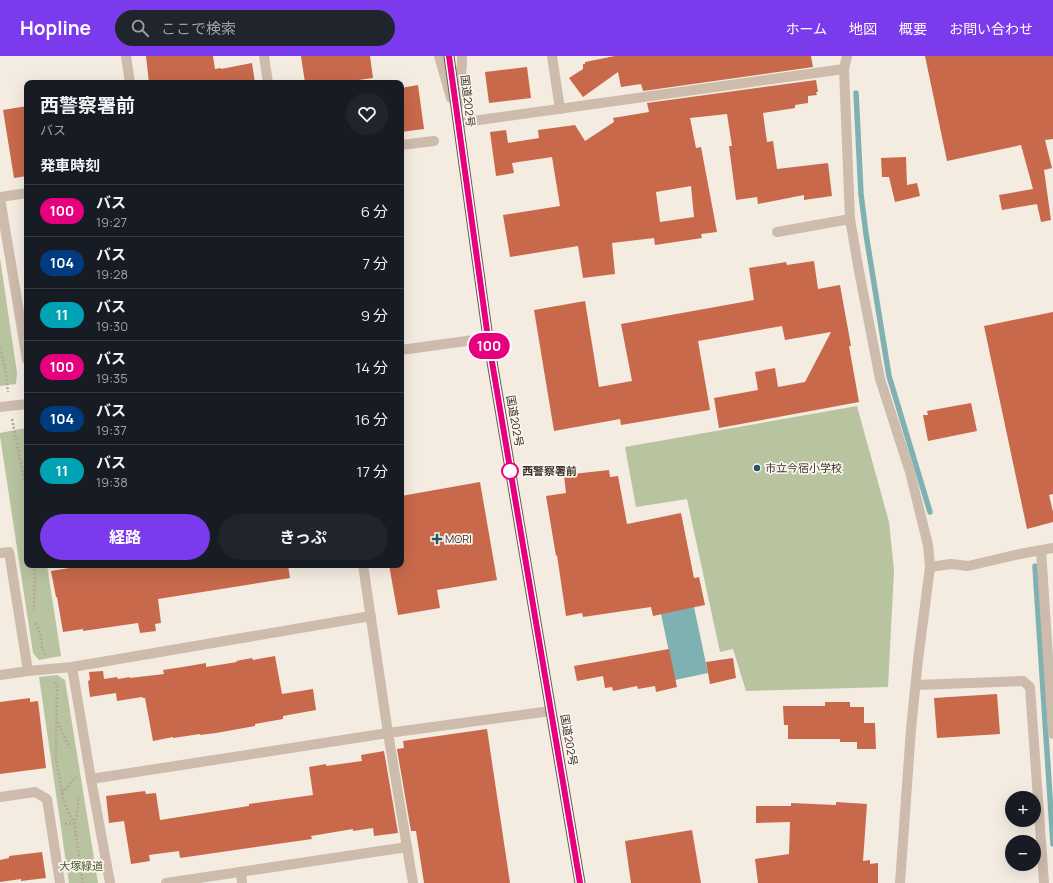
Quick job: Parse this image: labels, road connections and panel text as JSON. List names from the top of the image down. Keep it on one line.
{"streets":{"highway":["国道202号"]},"parks":["大塚緑道"],"places":{"other":["市立今宿小学校","西警察署前"],"health":["MORI"]},"lines":["bus line 100"],"page":{"header":"Hopline","search":"ここで検索","nav":["ホーム","地図","概要","お問い合わせ"],"on_map":"100","heading":[["西警察署前","バス"],"発車時刻"],"list":[{"mark":"100","name":"バス","note":"19:27","value":"6 分"},{"mark":"104","name":"バス","note":"19:28","value":"7 分"},{"mark":"11","name":"バス","note":"19:30","value":"9 分"},{"mark":"100","name":"バス","note":"19:35","value":"14 分"},{"mark":"104","name":"バス","note":"19:37","value":"16 分"},{"mark":"11","name":"バス","note":"19:38","value":"17 分"}],"buttons":["経路","きっぷ"],"map_buttons":["+","−"]}}
